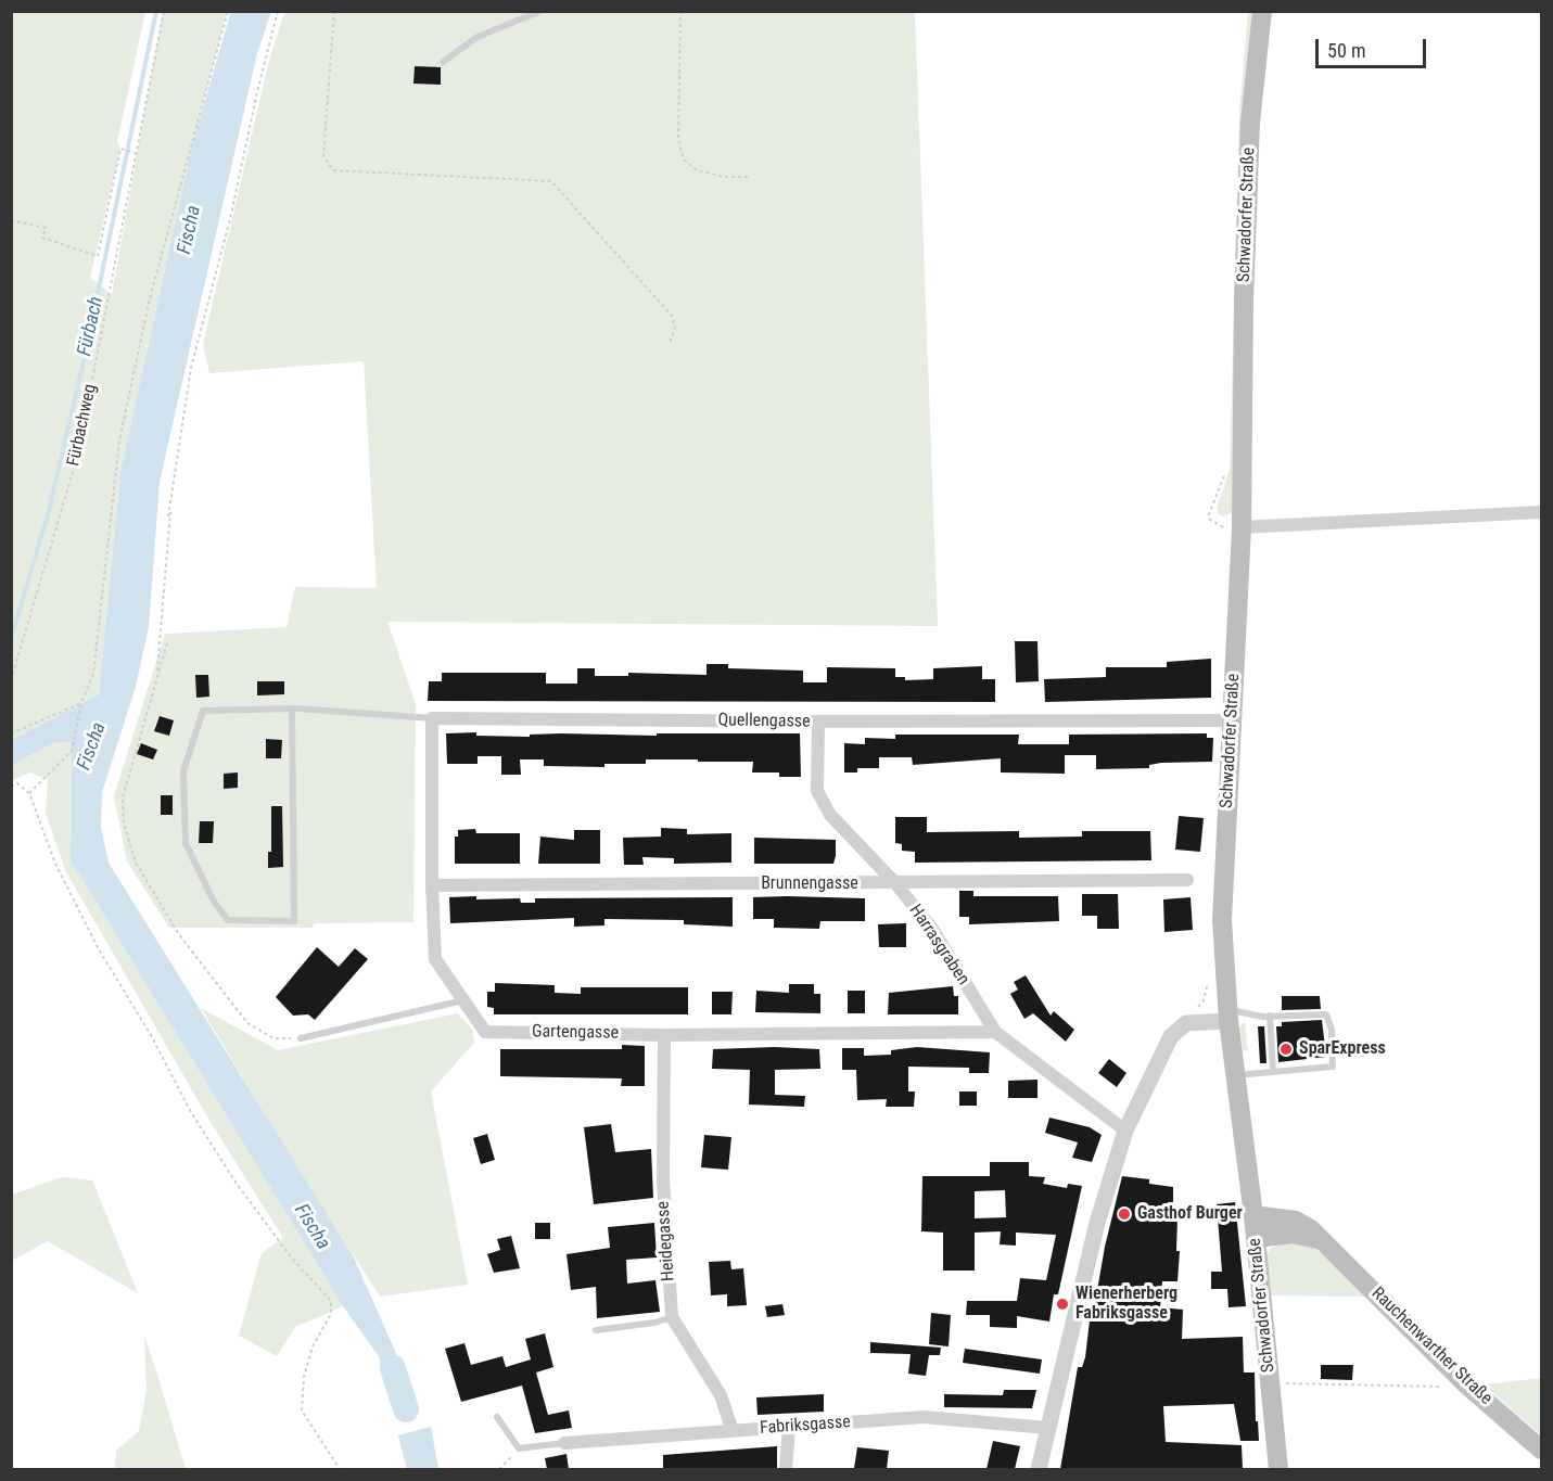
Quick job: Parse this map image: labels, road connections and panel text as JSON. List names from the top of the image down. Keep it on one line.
{"streets":{"main road":["Schwadorfer Straße","Rauchenwarther Straße"],"street":["Quellengasse","Brunnengasse","Harrasgraben","Gartengasse","Heidegasse","Fabriksgasse"],"path":["Fürbachweg"]},"crossings":[["Schwadorfer Straße","Quellengasse"],["Schwadorfer Straße","Rauchenwarther Straße"],["Quellengasse","Harrasgraben"],["Quellengasse","Gartengasse"],["Brunnengasse","Harrasgraben"],["Brunnengasse","Gartengasse"],["Harrasgraben","Gartengasse"],["Gartengasse","Heidegasse"],["Heidegasse","Fabriksgasse"]],"water":["Fischa","Fürbach"],"places":["SparExpress","Gasthof Burger","Wienerherberg Fabriksgasse"],"scale_bar":"50 m"}
